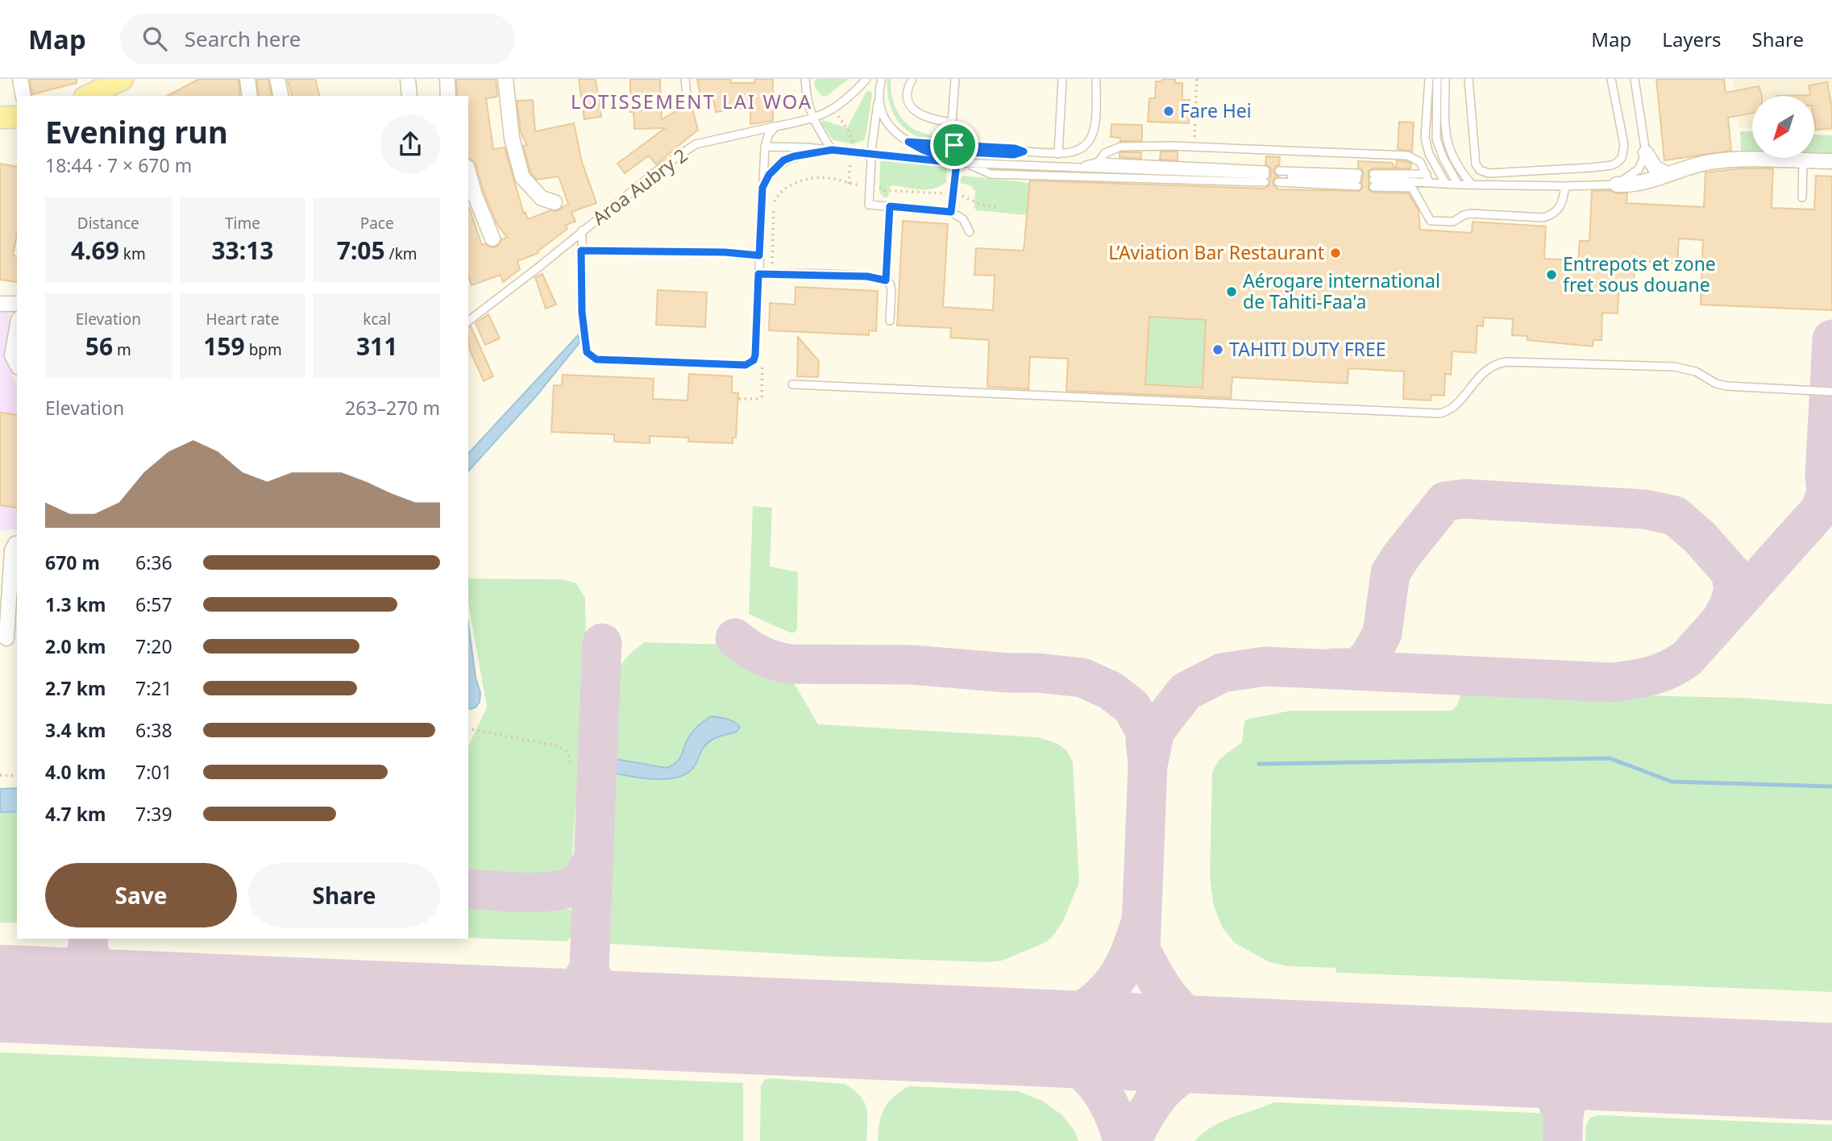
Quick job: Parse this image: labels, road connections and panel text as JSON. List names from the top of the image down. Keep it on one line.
{"streets":{"lane":["Aroa Aubry 2"]},"districts":["LOTISSEMENT LAI WOA"],"places":["Fare Hei","L’Aviation Bar Restaurant","Entrepots et zone fret sous douane","Aérogare international de Tahiti-Faa'a","TAHITI DUTY FREE"],"north":"bottom left","page":{"header":"Map","search":"Search here","nav":["Map","Layers","Share"],"heading":["Evening run","18:44 · 7 × 670 m"],"stats":[["Distance","4.69 km"],["Time","33:13"],["Pace","7:05 /km"],["Elevation","56 m"],["Heart rate","159 bpm"],["kcal","311"]],"chart":["Elevation","263–270 m"],"list":[{"name":"670 m","note":"6:36"},{"name":"1.3 km","note":"6:57"},{"name":"2.0 km","note":"7:20"},{"name":"2.7 km","note":"7:21"},{"name":"3.4 km","note":"6:38"},{"name":"4.0 km","note":"7:01"},{"name":"4.7 km","note":"7:39"}],"buttons":["Save","Share"]}}
